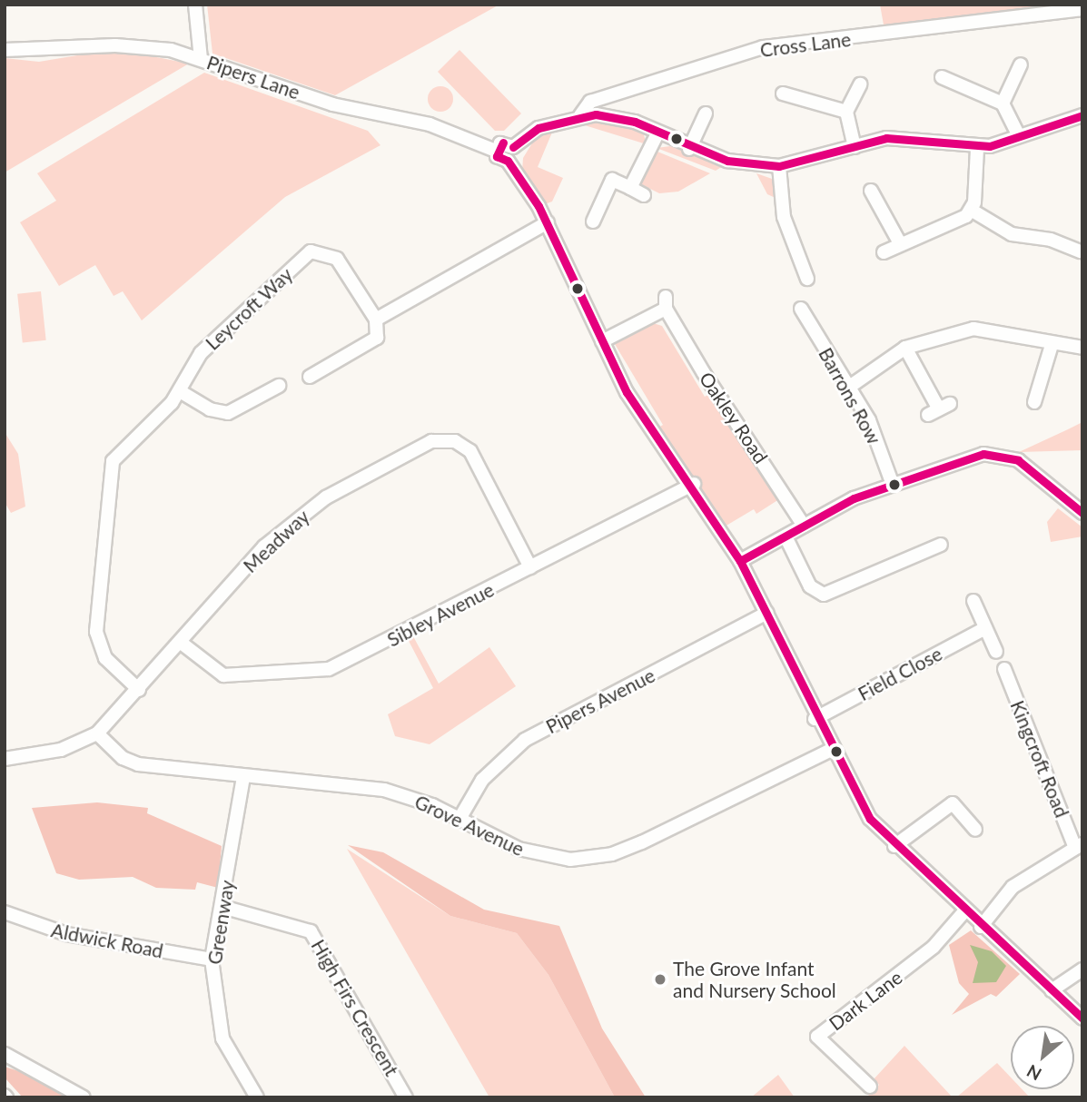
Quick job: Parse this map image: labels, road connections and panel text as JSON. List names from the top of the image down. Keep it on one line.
{"streets":{"street":["Cross Lane","Pipers Lane","Leycroft Way","Barrons Row","Oakley Road","Meadway","Sibley Avenue","Field Close","Pipers Avenue","Kingcroft Road","Grove Avenue","Greenway","Aldwick Road","Dark Lane","High Firs Crescent"]},"crossings":[["Leycroft Way","Meadway"],["Meadway","Sibley Avenue"],["Meadway","Grove Avenue"],["Pipers Avenue","Grove Avenue"],["Grove Avenue","Greenway"],["Greenway","Aldwick Road"],["Greenway","High Firs Crescent"]],"places":["The Grove Infant and Nursery School"],"north":"bottom left"}
